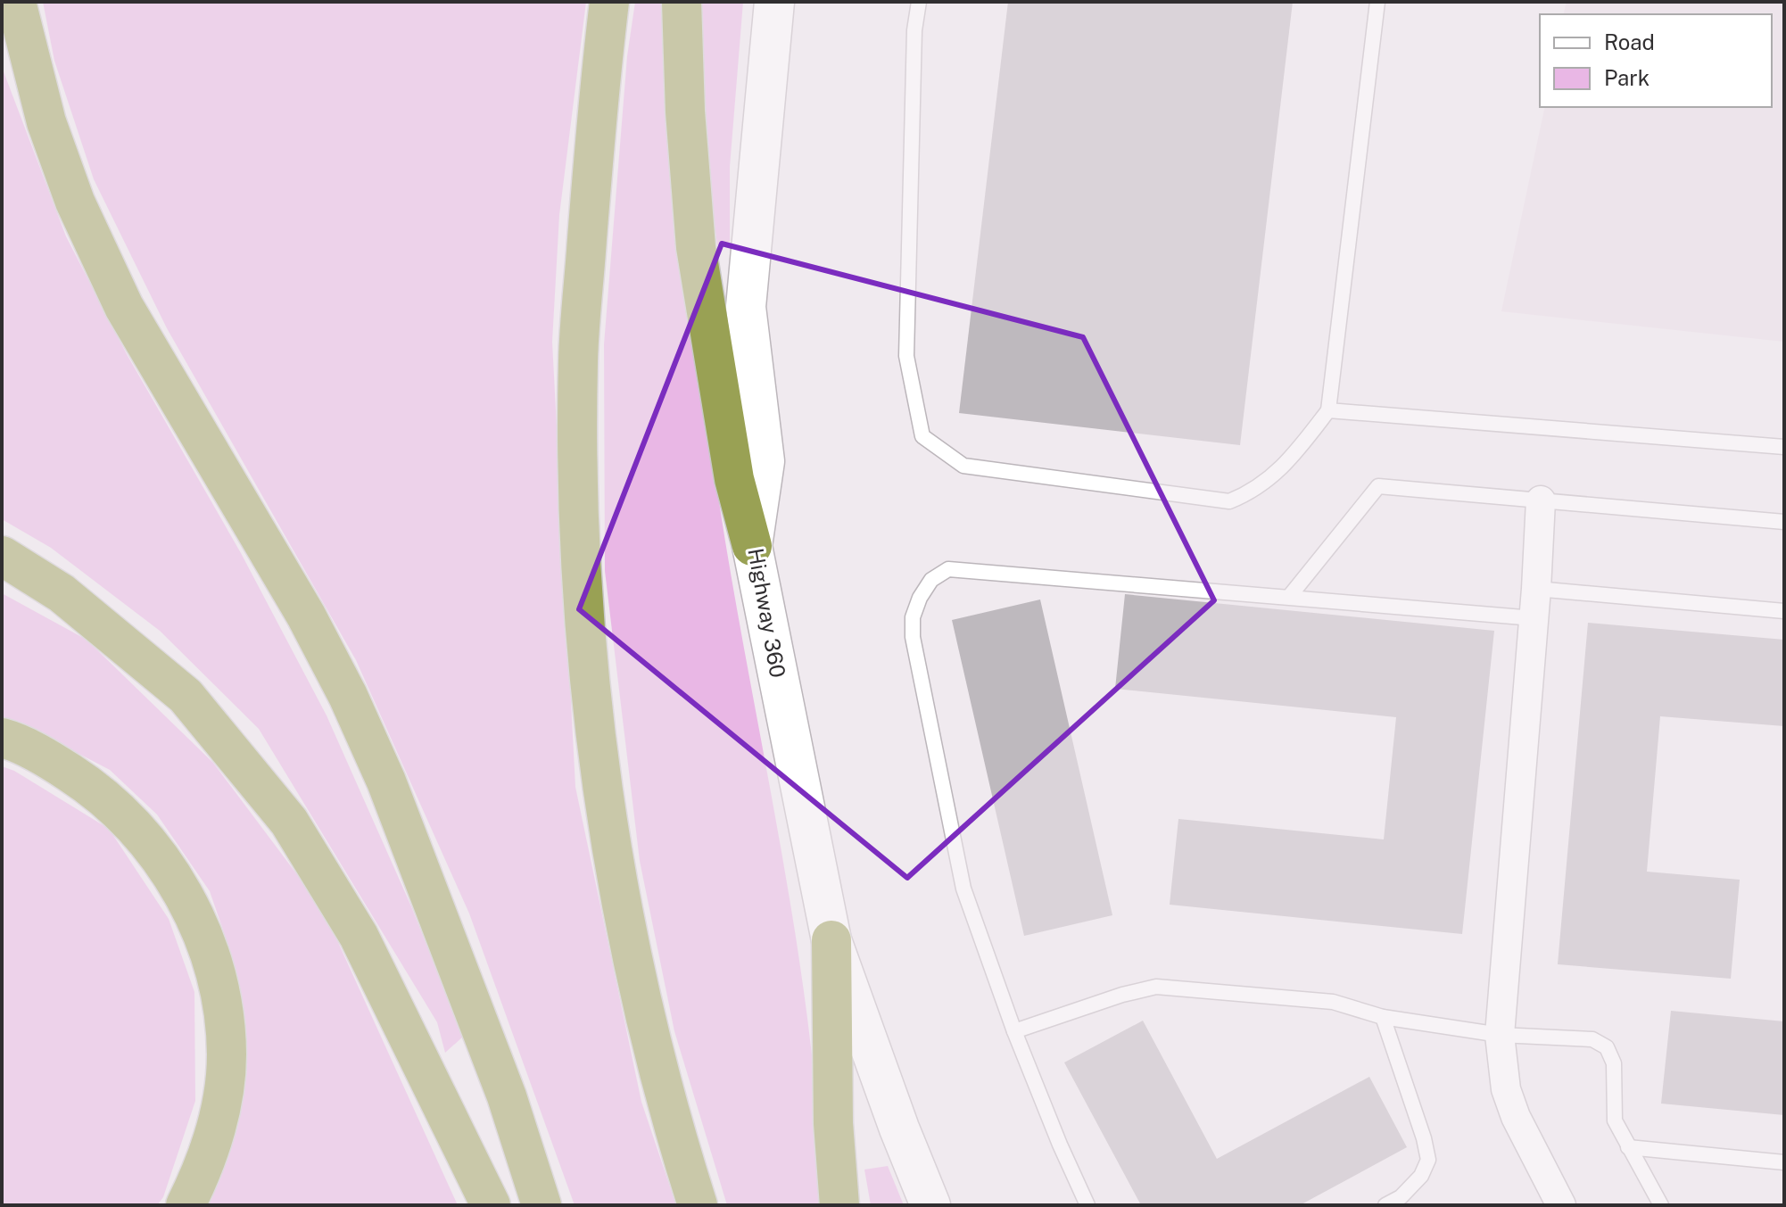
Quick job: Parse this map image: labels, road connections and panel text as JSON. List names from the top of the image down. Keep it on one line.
{"streets":{"main road":["Highway 360"]},"legend":["Road","Park"]}
